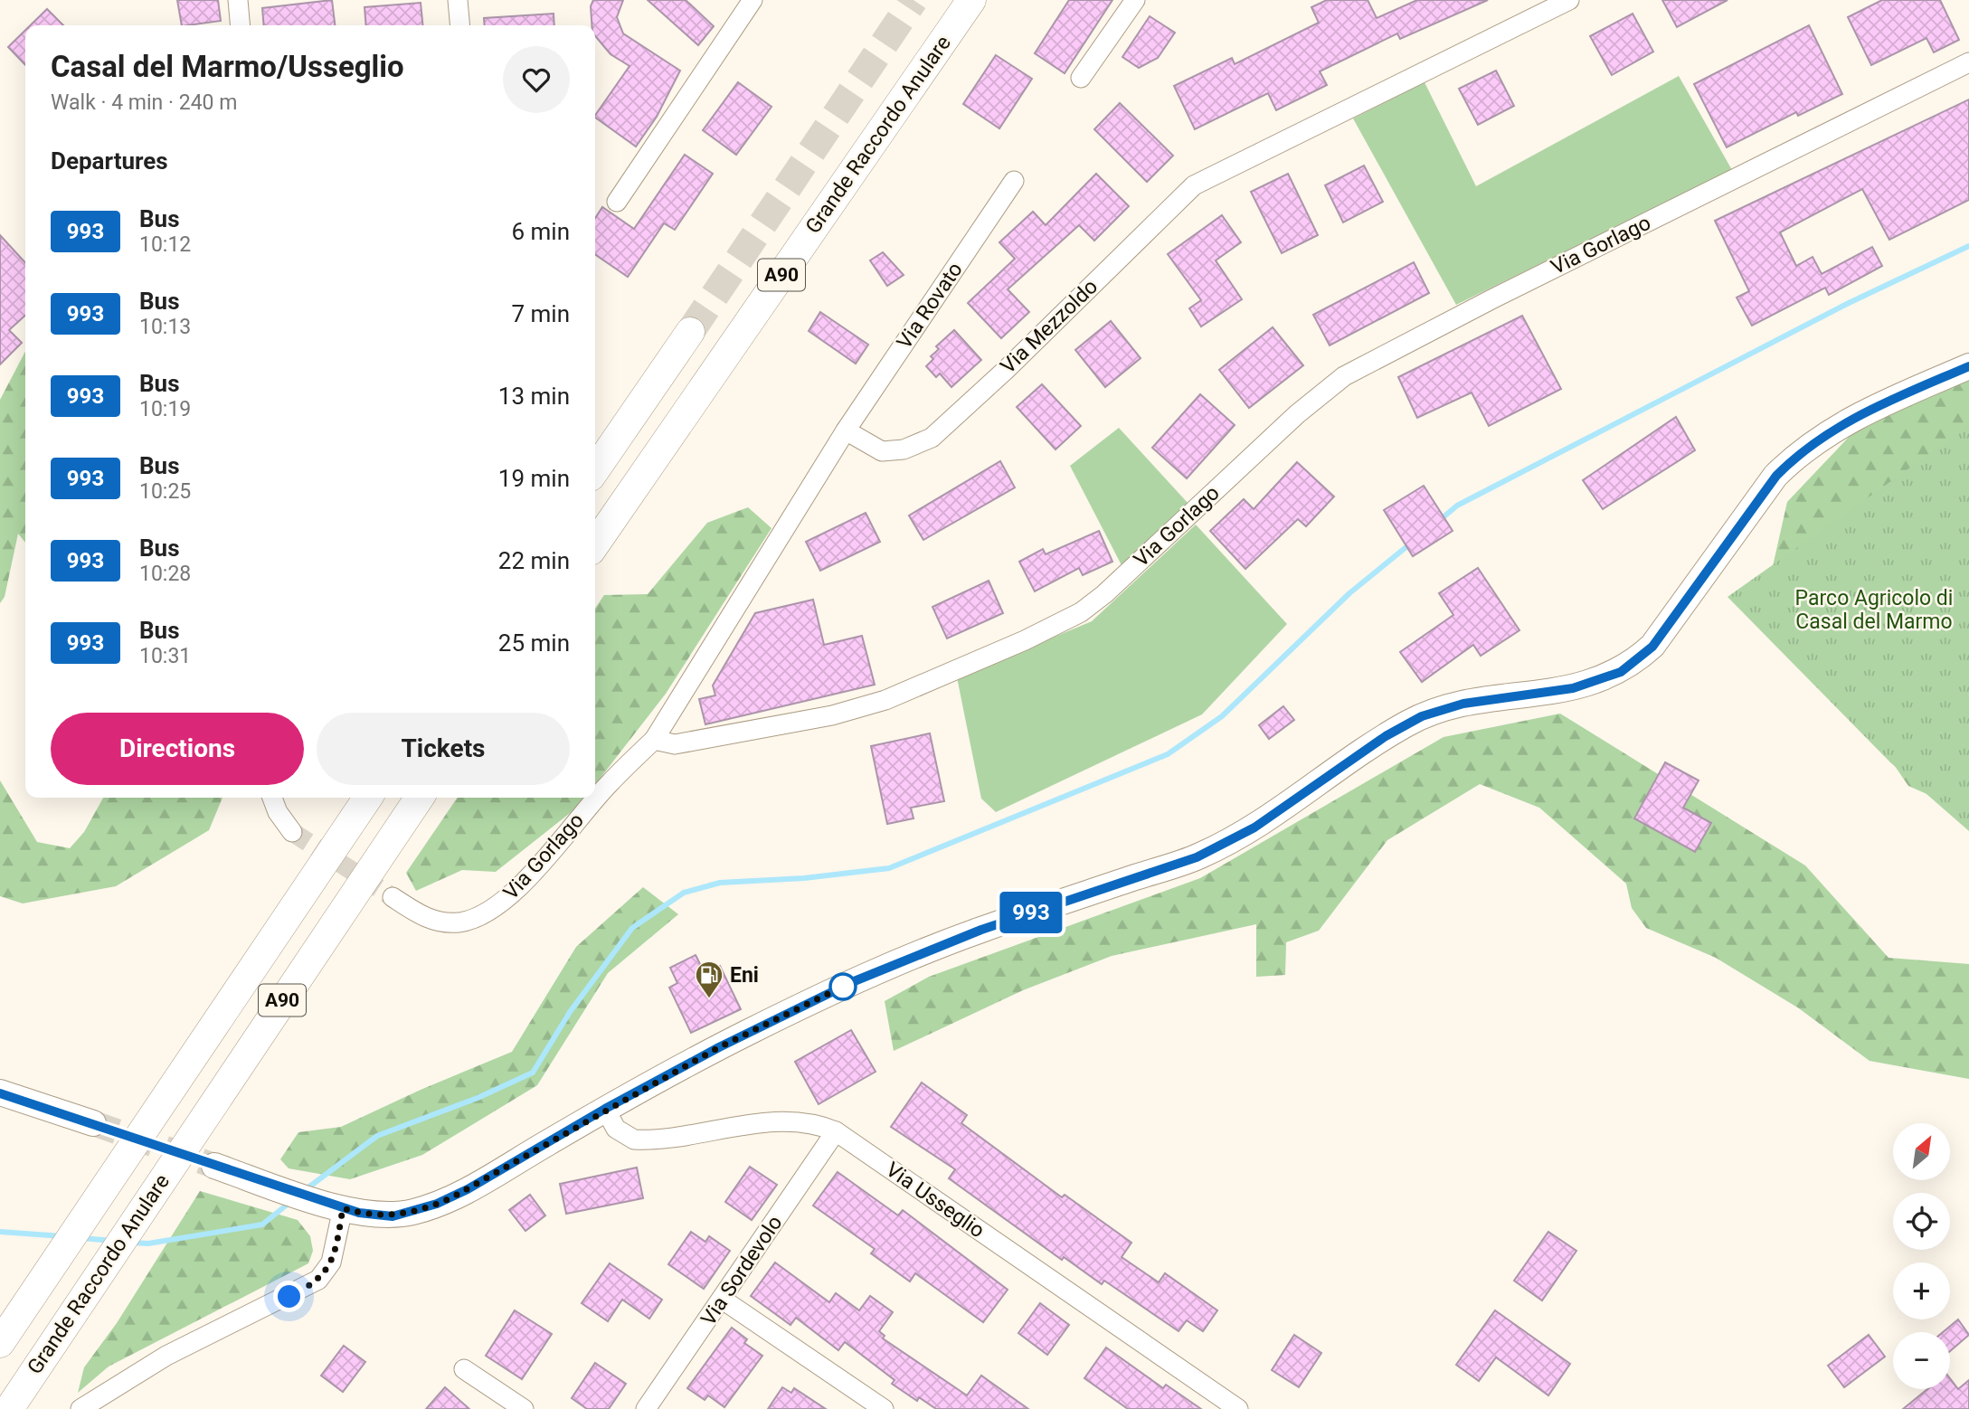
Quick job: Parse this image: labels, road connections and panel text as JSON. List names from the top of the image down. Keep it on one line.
{"streets":{"highway":["Grande Raccordo Anulare","A90"],"street":["Via Gorlago","Via Rovato","Via Mezzoldo","Via Usseglio","Via Sordevolo"]},"crossings":[["Via Rovato","Via Mezzoldo"],["Via Usseglio","Via Sordevolo"]],"parks":["Parco Agricolo di Casal del Marmo"],"places":{"fuel station":["Eni"]},"lines":["bus line 993"],"north":"top right","page":{"on_map":"993","heading":[["Casal del Marmo/Usseglio","Walk · 4 min · 240 m"],"Departures"],"list":[{"mark":"993","name":"Bus","note":"10:12","value":"6 min"},{"mark":"993","name":"Bus","note":"10:13","value":"7 min"},{"mark":"993","name":"Bus","note":"10:19","value":"13 min"},{"mark":"993","name":"Bus","note":"10:25","value":"19 min"},{"mark":"993","name":"Bus","note":"10:28","value":"22 min"},{"mark":"993","name":"Bus","note":"10:31","value":"25 min"}],"buttons":["Directions","Tickets"],"map_buttons":["+","−"]}}
